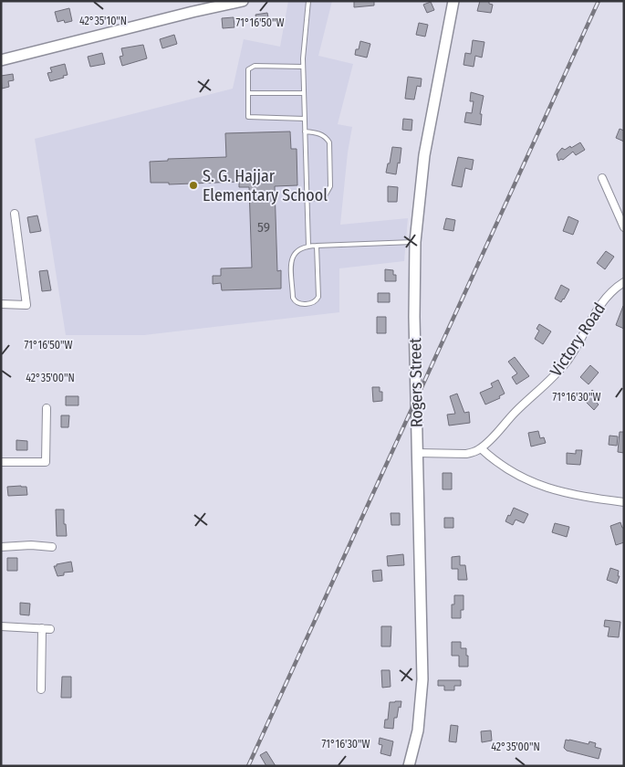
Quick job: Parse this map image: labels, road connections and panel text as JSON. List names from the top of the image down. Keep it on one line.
{"streets":{"main road":["Rogers Street"],"street":["Victory Road"]},"places":["S. G. Hajjar Elementary School"],"house_numbers":["59"],"coordinates":["42°35'10\"N","71°16'50\"W","42°35'00\"N","71°16'30\"W"]}
